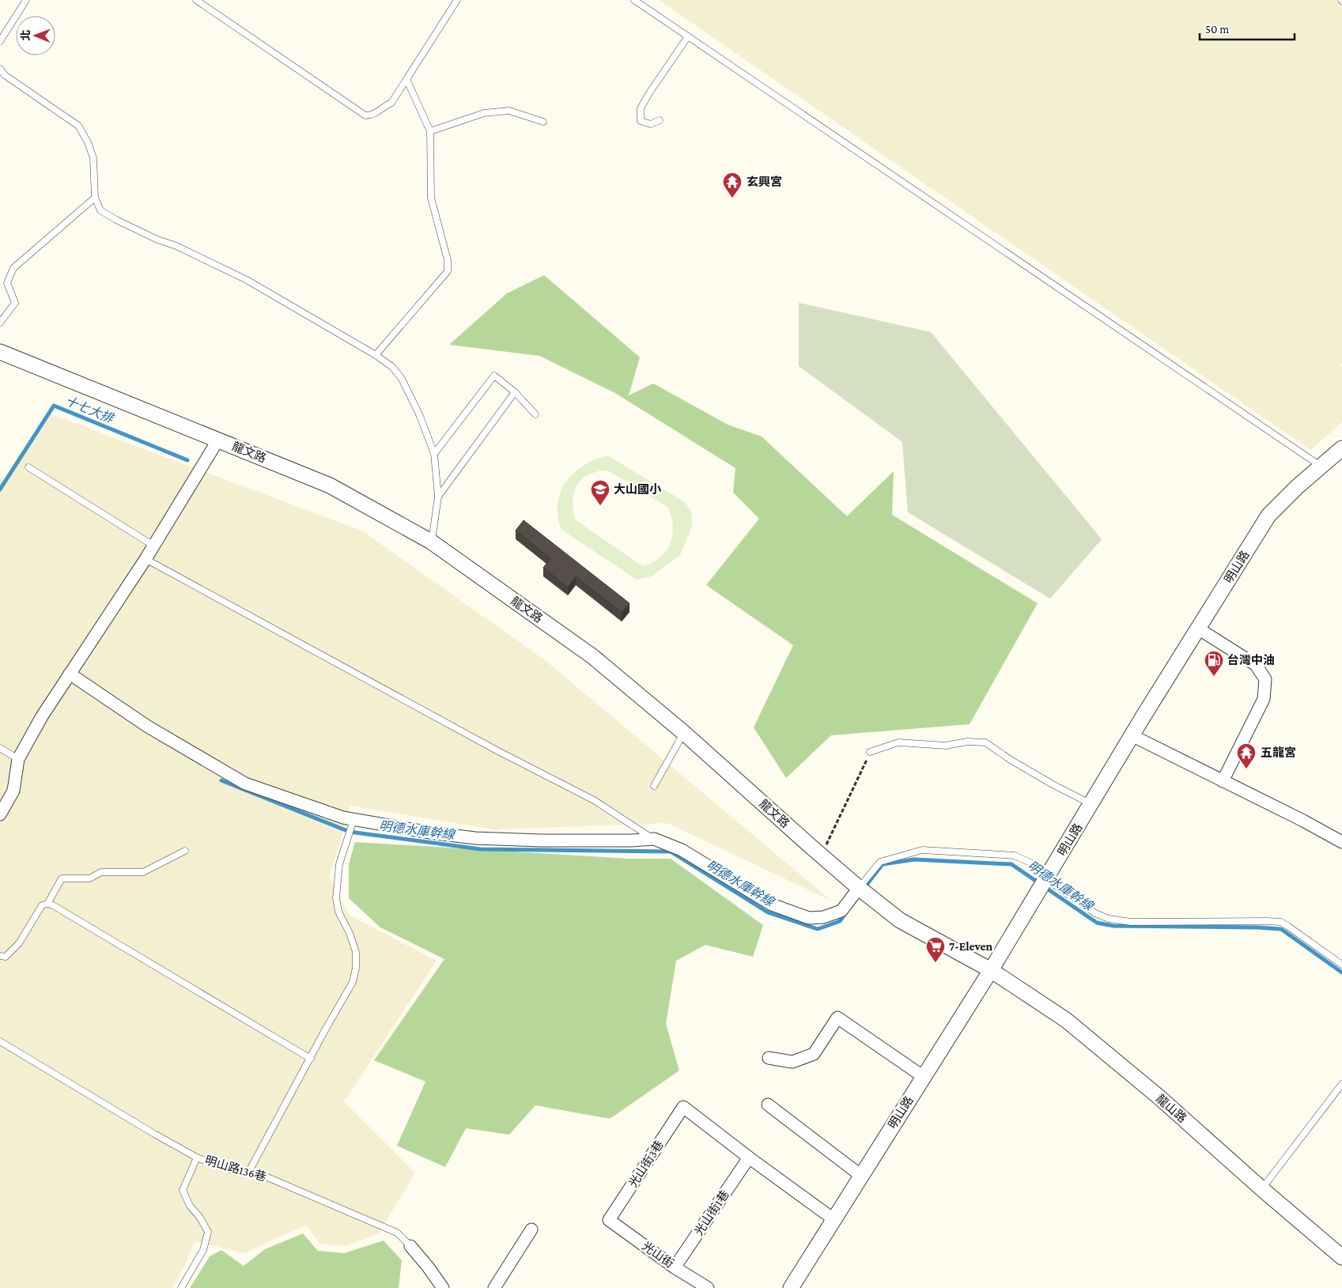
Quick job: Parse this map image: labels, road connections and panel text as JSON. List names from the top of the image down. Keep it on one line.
{"streets":{"street":["龍文路","明山路","龍山路","光山街3巷","明山路136巷","光山街1巷","光山街"]},"crossings":[["龍文路","明山路"],["龍文路","龍山路"],["明山路","龍山路"],["光山街3巷","光山街1巷"],["光山街3巷","光山街"],["光山街1巷","光山街"]],"water":["十七大排","明德水庫幹線"],"places":{"temple":["玄興宮","五龍宮"],"school or university":["大山國小"],"fuel station":["台灣中油"],"supermarket":["7-Eleven"]},"scale_bar":"50 m","north":"left"}
